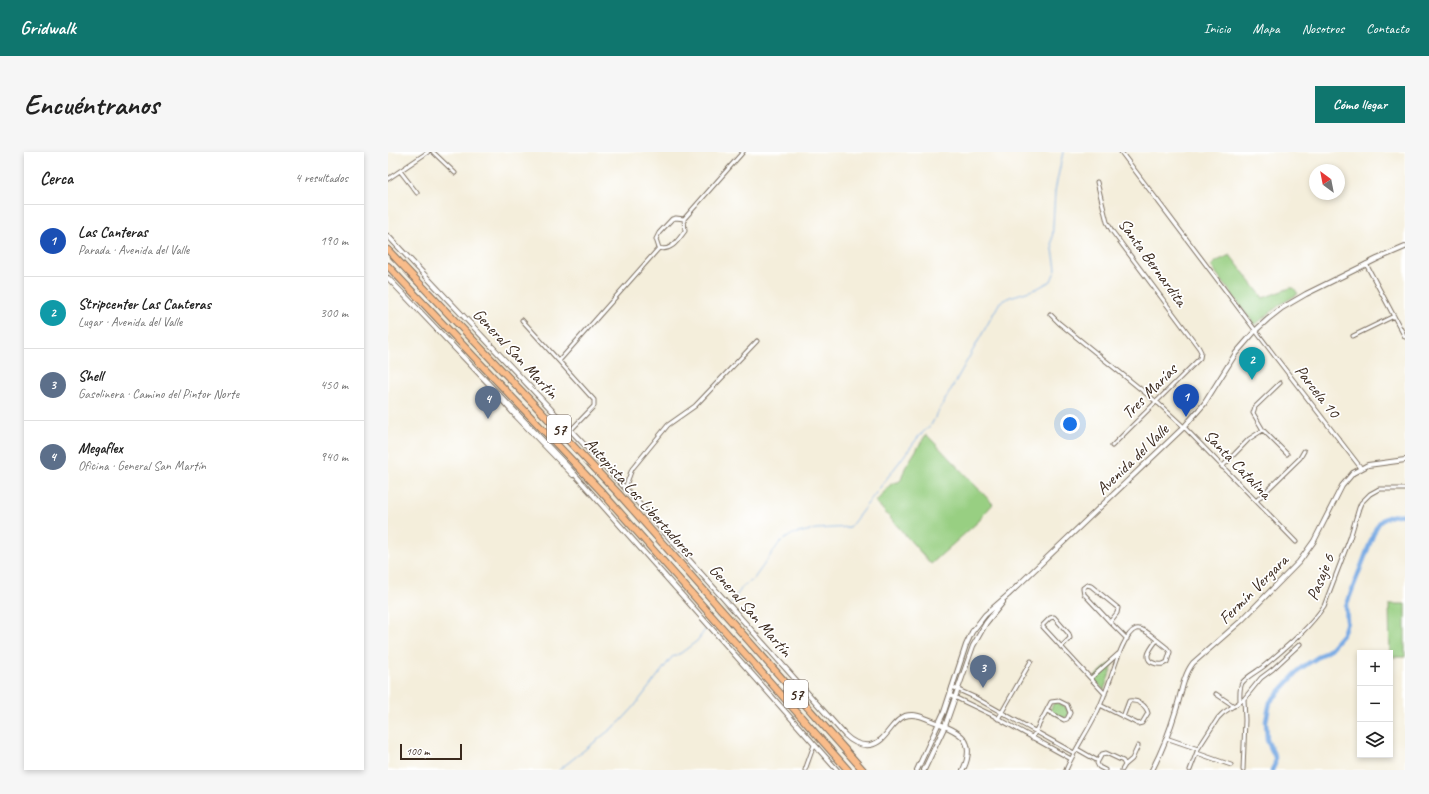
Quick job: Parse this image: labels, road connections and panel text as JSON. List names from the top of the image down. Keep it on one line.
{"streets":{"highway":["57","Autopista Los Libertadores"],"street":["Santa Bernardita","General San Martín","Tres Marías","Parcela 10","Avenida del Valle","Santa Catalina","Pasaje 6","Fermín Vergara"]},"crossings":[["Santa Bernardita","Tres Marías"],["General San Martín","Avenida del Valle"],["Tres Marías","Santa Catalina"],["Parcela 10","Avenida del Valle"],["Parcela 10","Fermín Vergara"],["Avenida del Valle","Santa Catalina"]],"scale_bar":"100 m","north":"top left","page":{"header":"Gridwalk","nav":["Inicio","Mapa","Nosotros","Contacto"],"buttons":"Cómo llegar","title":"Encuéntranos","heading":["Cerca","4 resultados"],"list":[{"mark":"1","name":"Las Canteras","note":"Parada · Avenida del Valle","value":"190 m"},{"mark":"2","name":"Stripcenter Las Canteras","note":"Lugar · Avenida del Valle","value":"300 m"},{"mark":"3","name":"Shell","note":"Gasolinera · Camino del Pintor Norte","value":"450 m"},{"mark":"4","name":"Megaflex","note":"Oficina · General San Martín","value":"940 m"}],"pins":["2","1","4","3"],"map_buttons":["+","−"],"scale":"100 m"}}
